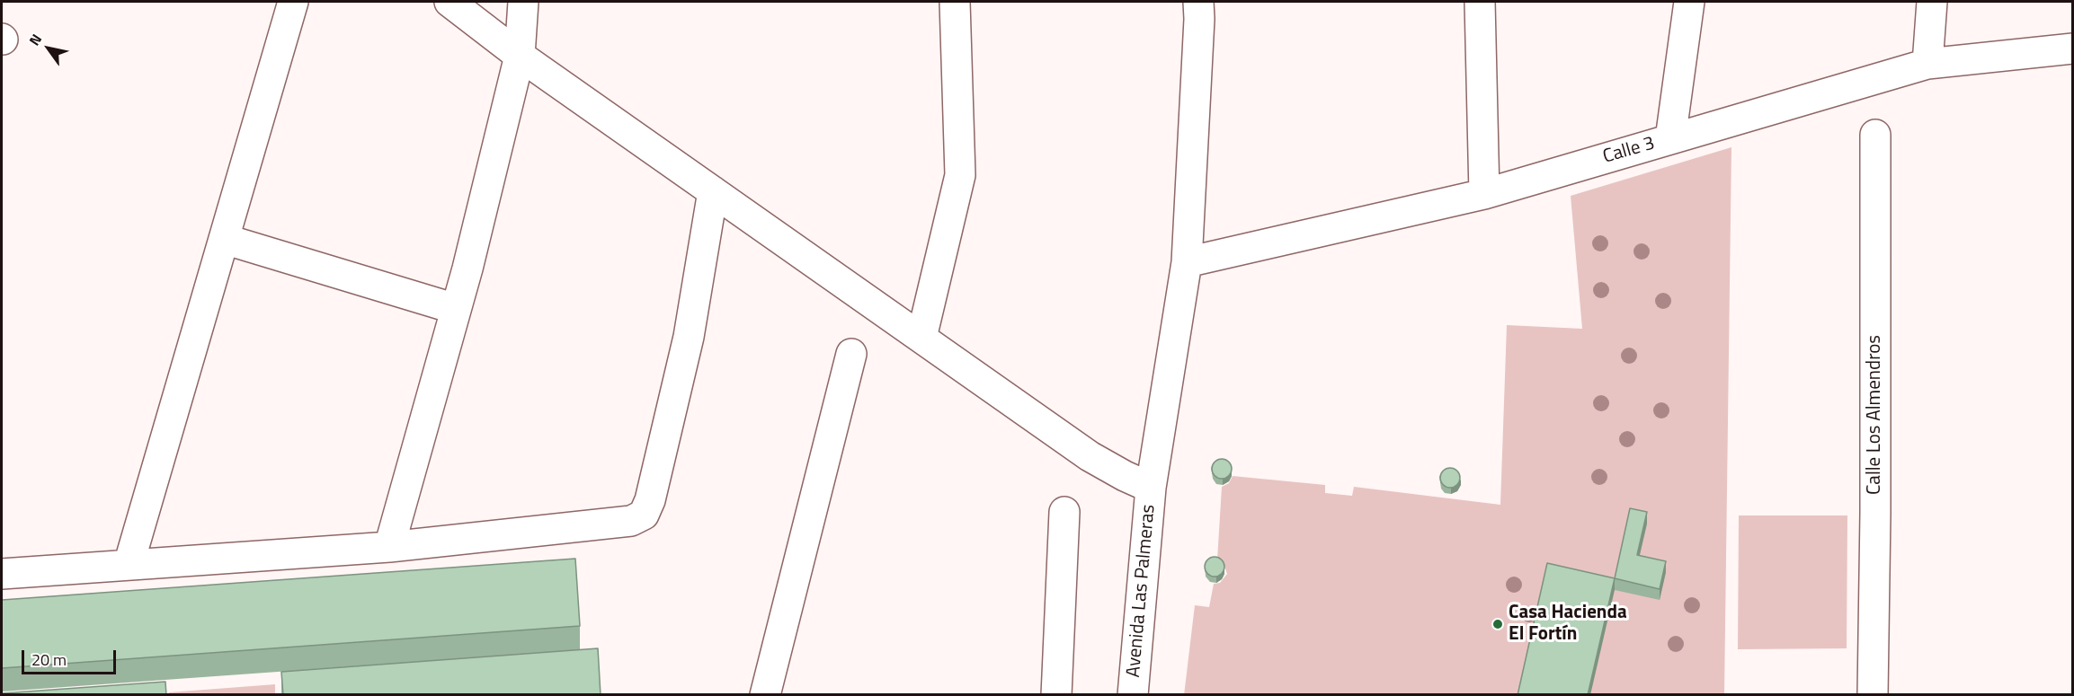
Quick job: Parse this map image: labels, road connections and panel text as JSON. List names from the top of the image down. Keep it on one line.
{"streets":{"street":["Calle 3","Calle Los Almendros","Avenida Las Palmeras"]},"crossings":[["Calle 3","Avenida Las Palmeras"]],"places":["Casa Hacienda El Fortín"],"scale_bar":"20 m","north":"top left"}
